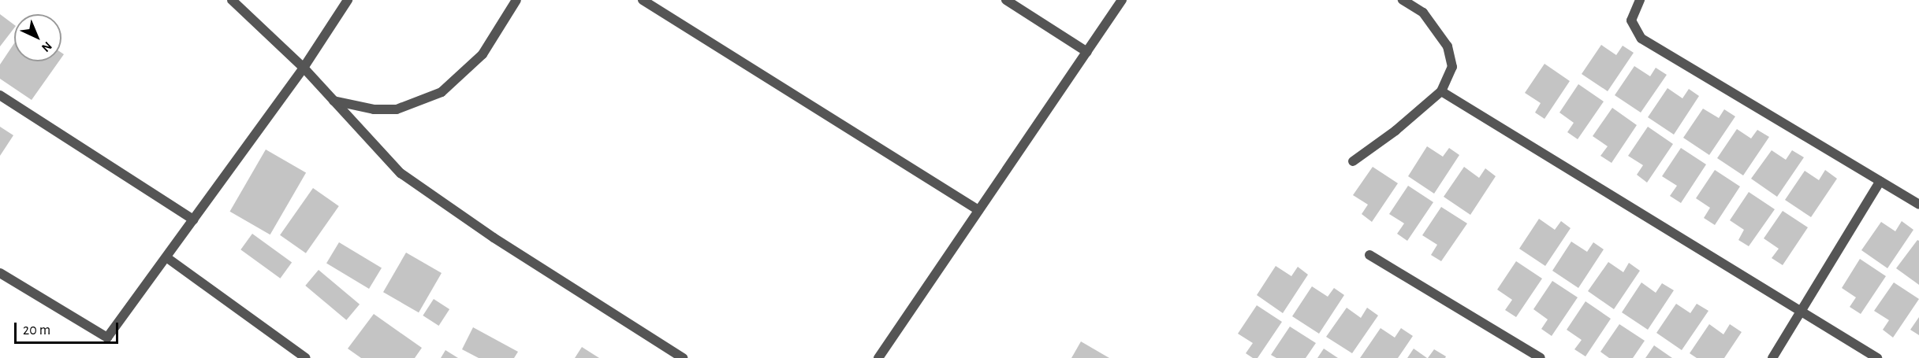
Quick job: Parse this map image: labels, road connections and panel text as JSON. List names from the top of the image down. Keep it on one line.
{"scale_bar":"20 m","north":"bottom right"}
